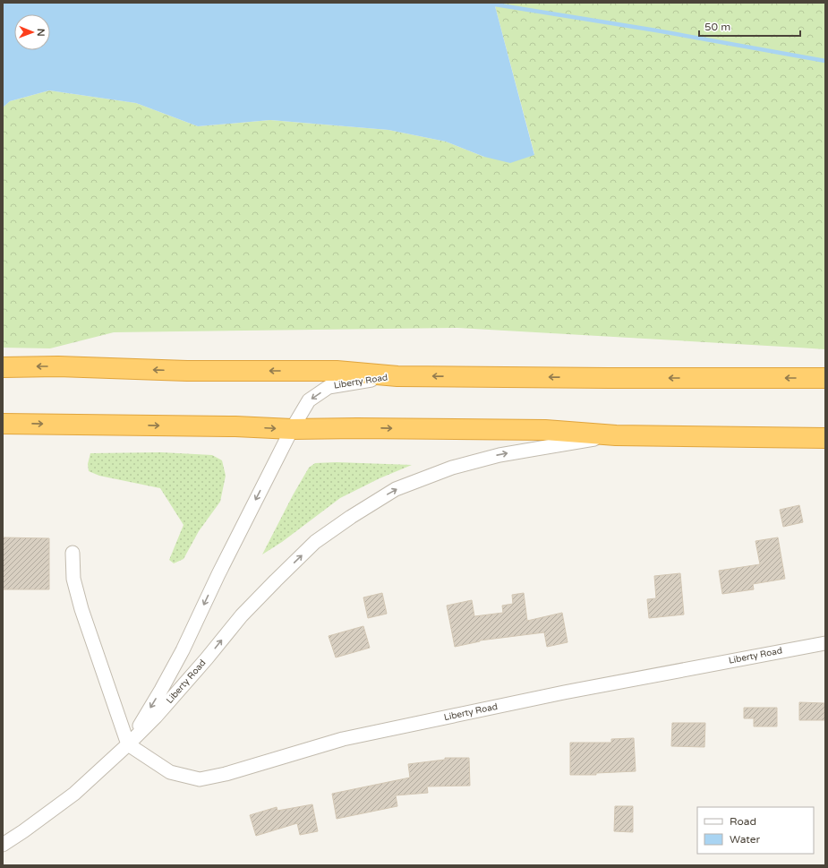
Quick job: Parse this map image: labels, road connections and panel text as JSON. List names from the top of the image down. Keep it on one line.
{"streets":{"street":["Liberty Road"]},"legend":["Road","Water"],"scale_bar":"50 m","north":"right"}
